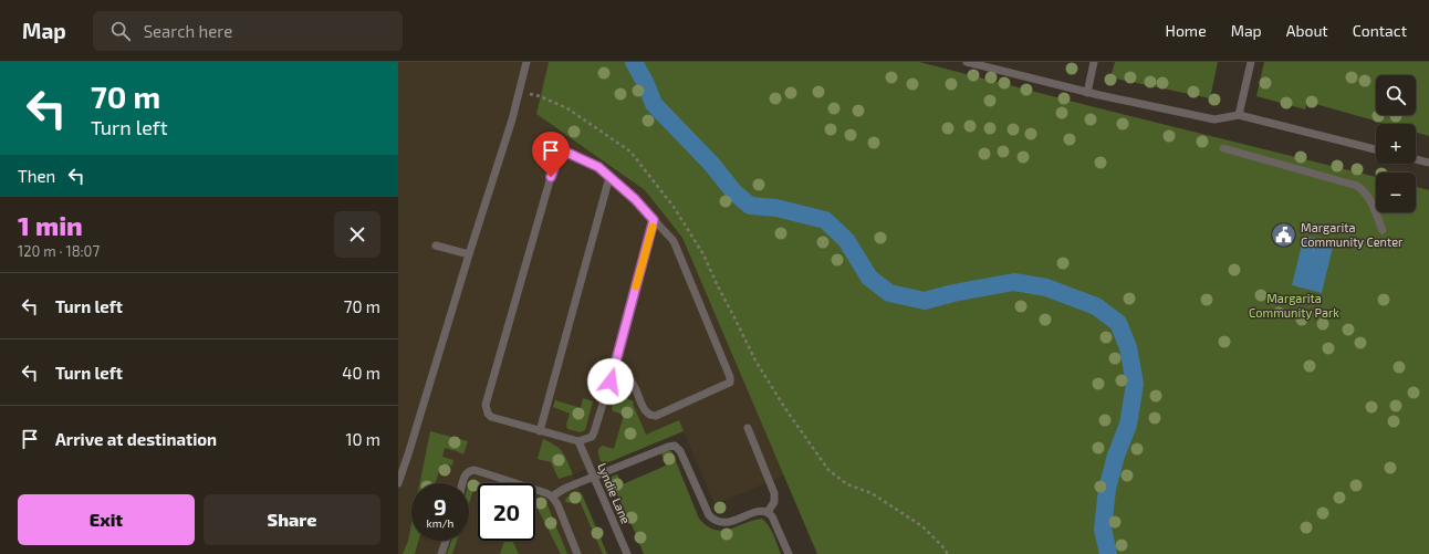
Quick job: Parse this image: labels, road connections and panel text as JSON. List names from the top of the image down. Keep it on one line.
{"streets":{"lane":["Lyndie Lane"]},"parks":["Margarita Community Park"],"places":{"public building":["Margarita Community Center"]},"page":{"header":"Map","search":"Search here","nav":["Home","Map","About","Contact"],"turn":["70 m","Turn left"],"map_buttons":["+","−"],"then":"Then","heading":["1 min","120 m · 18:07"],"list":[{"name":"Turn left","value":"70 m"},{"name":"Turn left","value":"40 m"},{"name":"Arrive at destination","value":"10 m"}],"speed":"9 km/h","limit":"20","buttons":["Exit","Share"]}}
